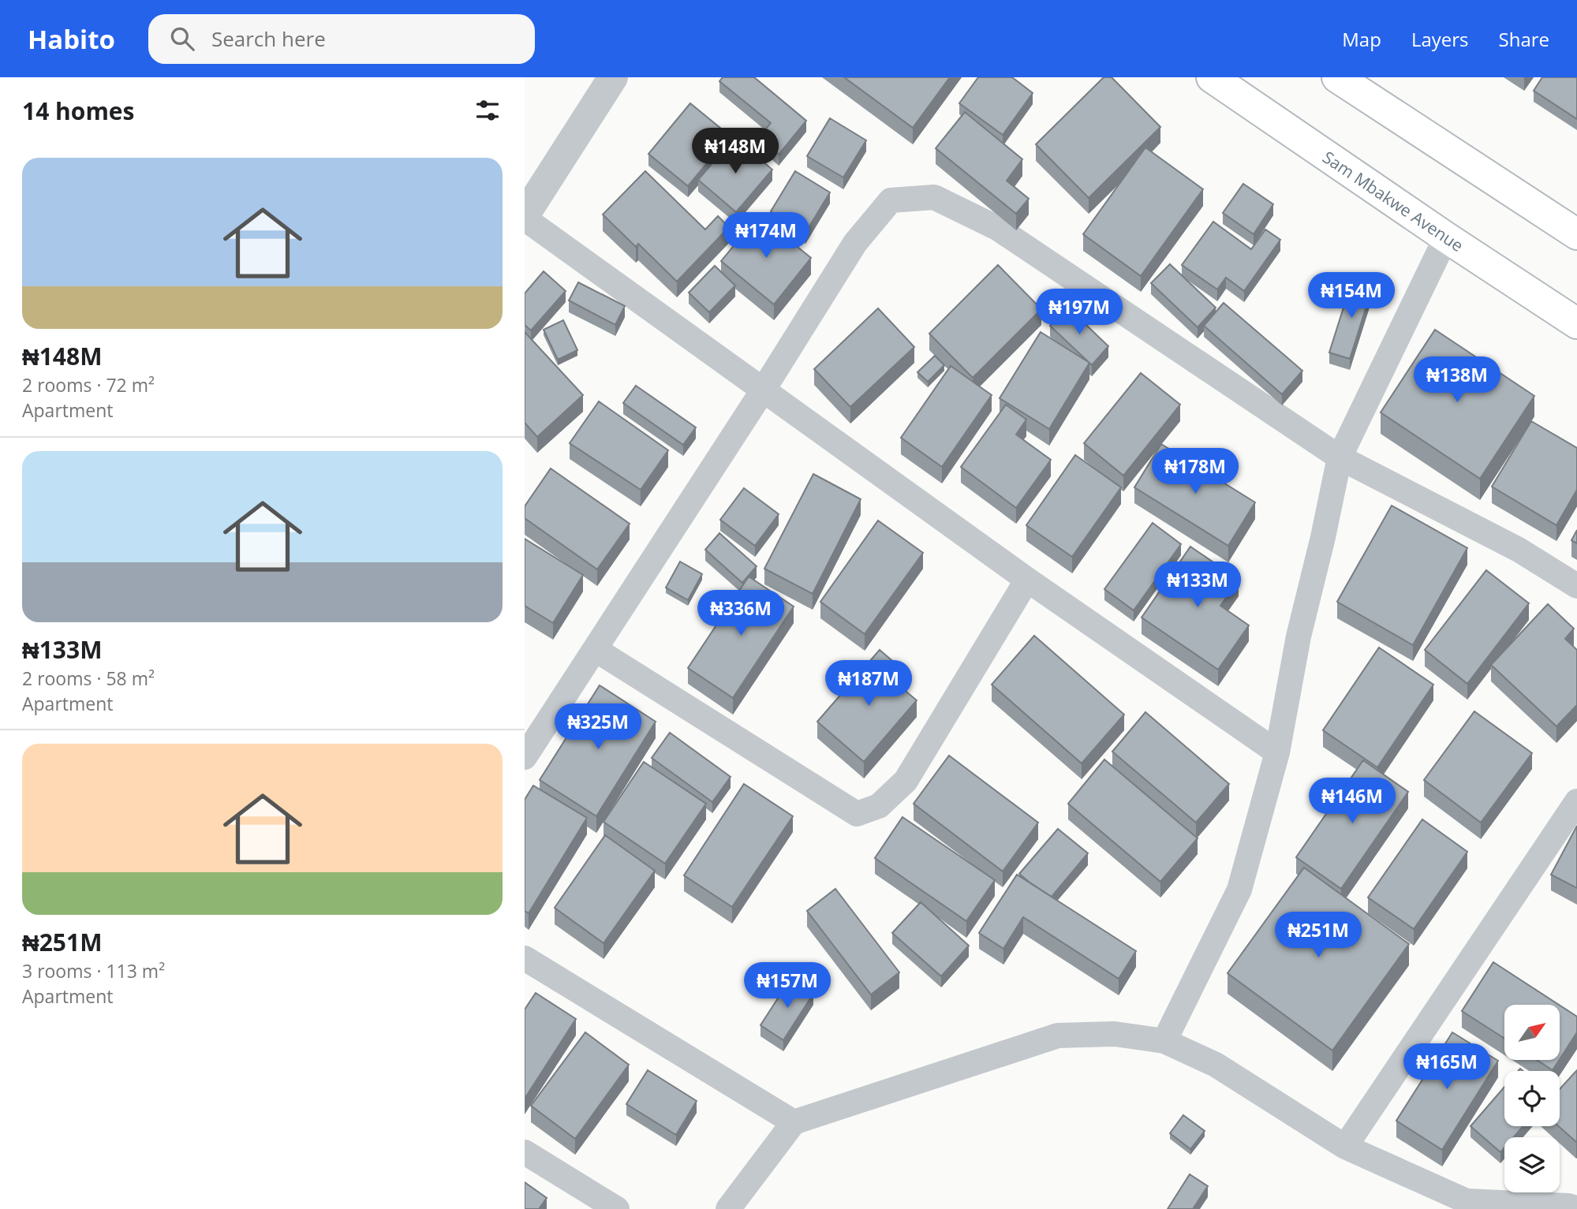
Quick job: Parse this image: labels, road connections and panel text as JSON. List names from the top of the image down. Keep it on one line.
{"streets":{"main road":["Sam Mbakwe Avenue"]},"north":"top right","page":{"header":"Habito","search":"Search here","nav":["Map","Layers","Share"],"heading":"14 homes","price":["₦148M","₦174M","₦154M","₦197M","₦138M","₦178M","₦133M","₦336M","₦187M","₦325M","₦146M","₦251M","₦157M","₦165M"],"list":[{"name":"₦148M","note":"2 rooms · 72 m² · Apartment"},{"name":"₦133M","note":"2 rooms · 58 m² · Apartment"},{"name":"₦251M","note":"3 rooms · 113 m² · Apartment"}]}}
